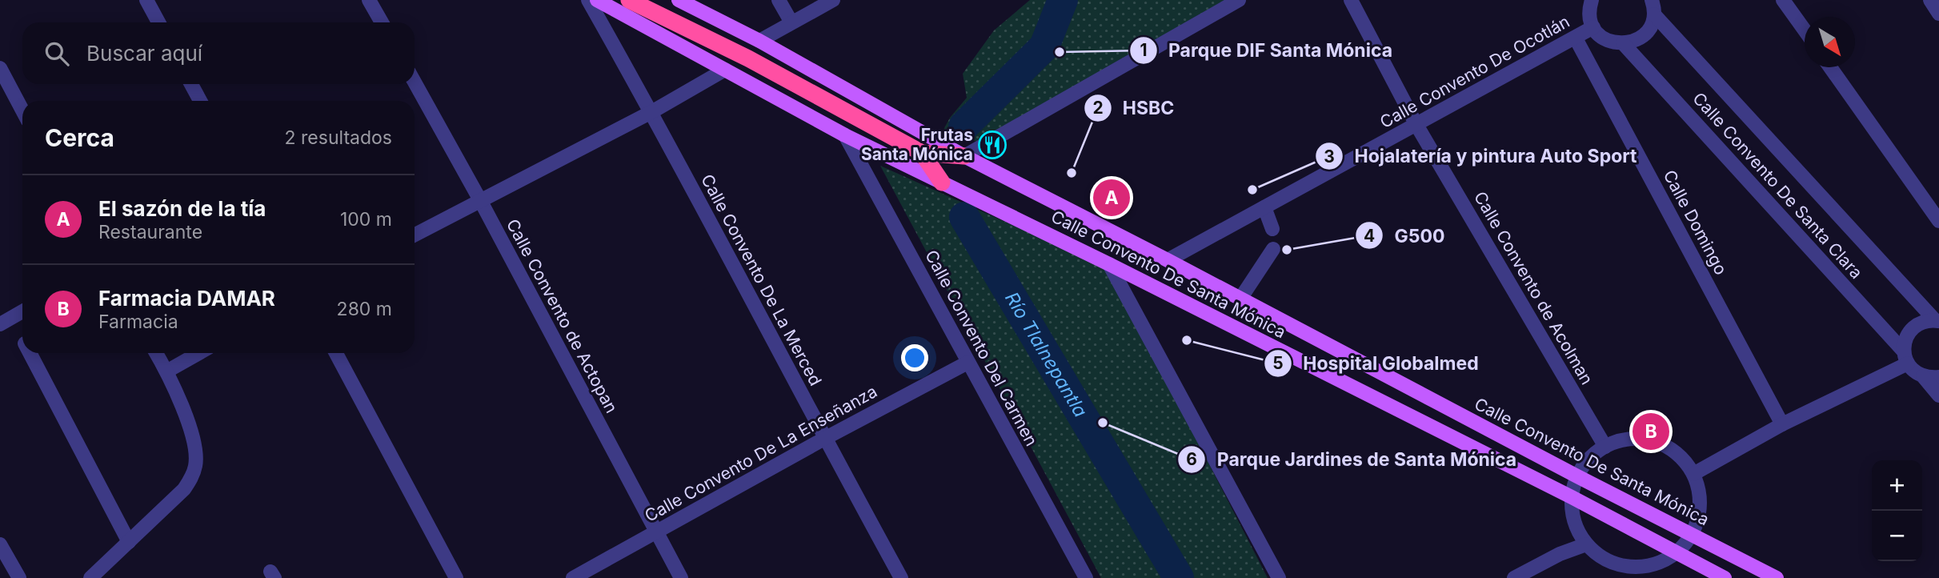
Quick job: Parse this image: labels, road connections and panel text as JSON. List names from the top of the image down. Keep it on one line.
{"streets":{"main road":["Calle Convento De Santa Mónica"],"street":["Calle Convento De Ocotlán","Calle Convento De Santa Clara","Calle Domingo","Calle Convento De La Merced","Calle Convento de Acolman","Calle Convento de Actopan","Calle Convento Del Carmen","Calle Convento De La Enseñanza"]},"crossings":[["Calle Convento De Ocotlán","Calle Domingo"],["Calle Convento De Ocotlán","Calle Convento De Santa Mónica"],["Calle Convento De Ocotlán","Calle Convento de Acolman"],["Calle Convento De Santa Mónica","Calle Convento Del Carmen"],["Calle Convento De La Merced","Calle Convento De La Enseñanza"],["Calle Convento de Actopan","Calle Convento De La Enseñanza"],["Calle Convento Del Carmen","Calle Convento De La Enseñanza"]],"water":["Río Tlalnepantla"],"places":{"other":["Parque DIF Santa Mónica","HSBC","Hojalatería y pintura Auto Sport","G500","Hospital Globalmed","Parque Jardines de Santa Mónica"],"restaurant":["Frutas Santa Mónica"]},"north":"bottom right","page":{"search":"Buscar aquí","heading":["Cerca","2 resultados"],"list":[{"mark":"A","name":"El sazón de la tía","note":"Restaurante","value":"100 m"},{"mark":"B","name":"Farmacia DAMAR","note":"Farmacia","value":"280 m"}],"pins":["A","B"],"map_buttons":["+","−"]}}
